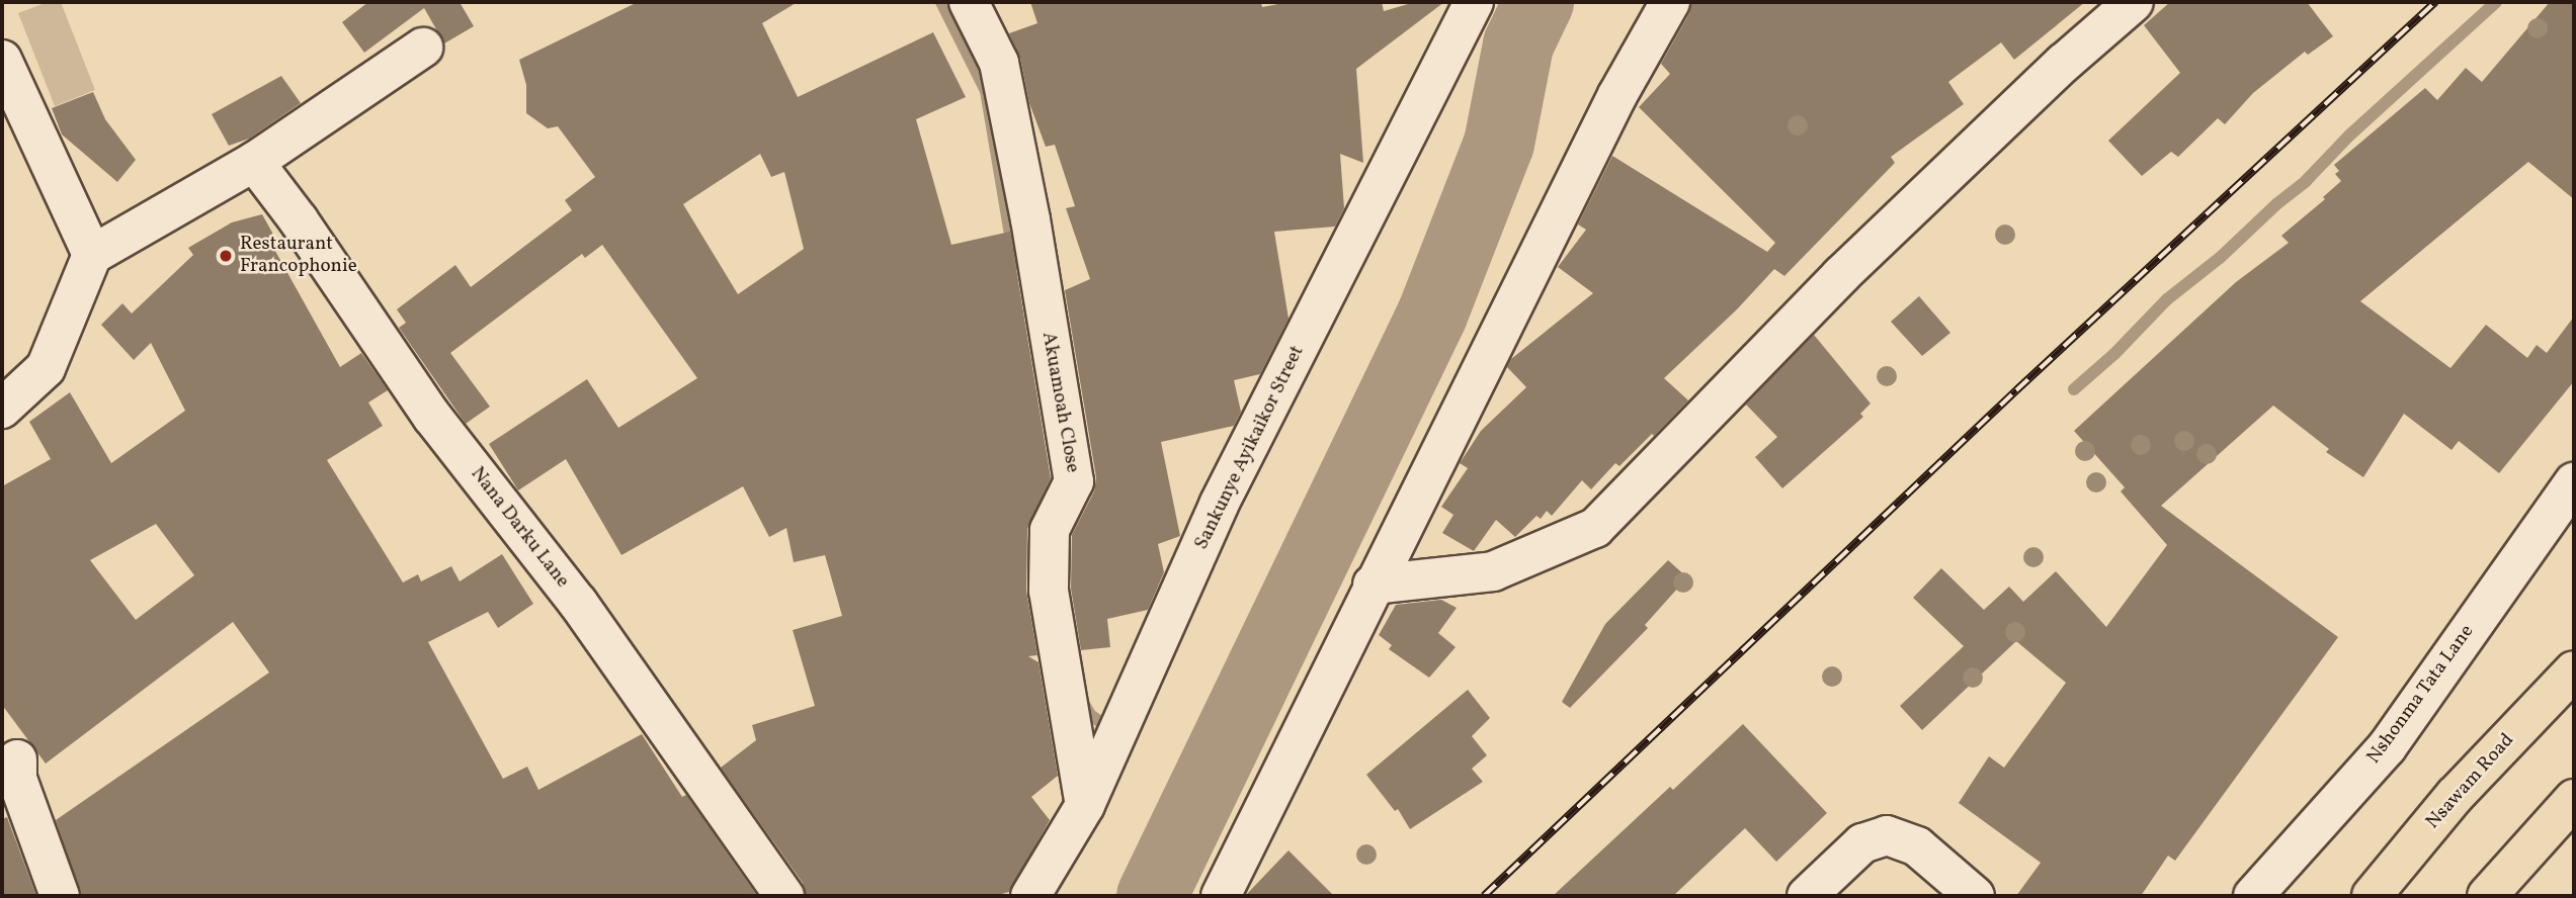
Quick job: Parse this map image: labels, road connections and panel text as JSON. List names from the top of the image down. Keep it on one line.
{"streets":{"highway":["Nsawam Road"],"street":["Akuamoah Close","Sankunye Ayikaikor Street","Nana Darku Lane","Nshonma Tata Lane"]},"crossings":[["Akuamoah Close","Sankunye Ayikaikor Street"]],"places":["Restaurant Francophonie"]}
